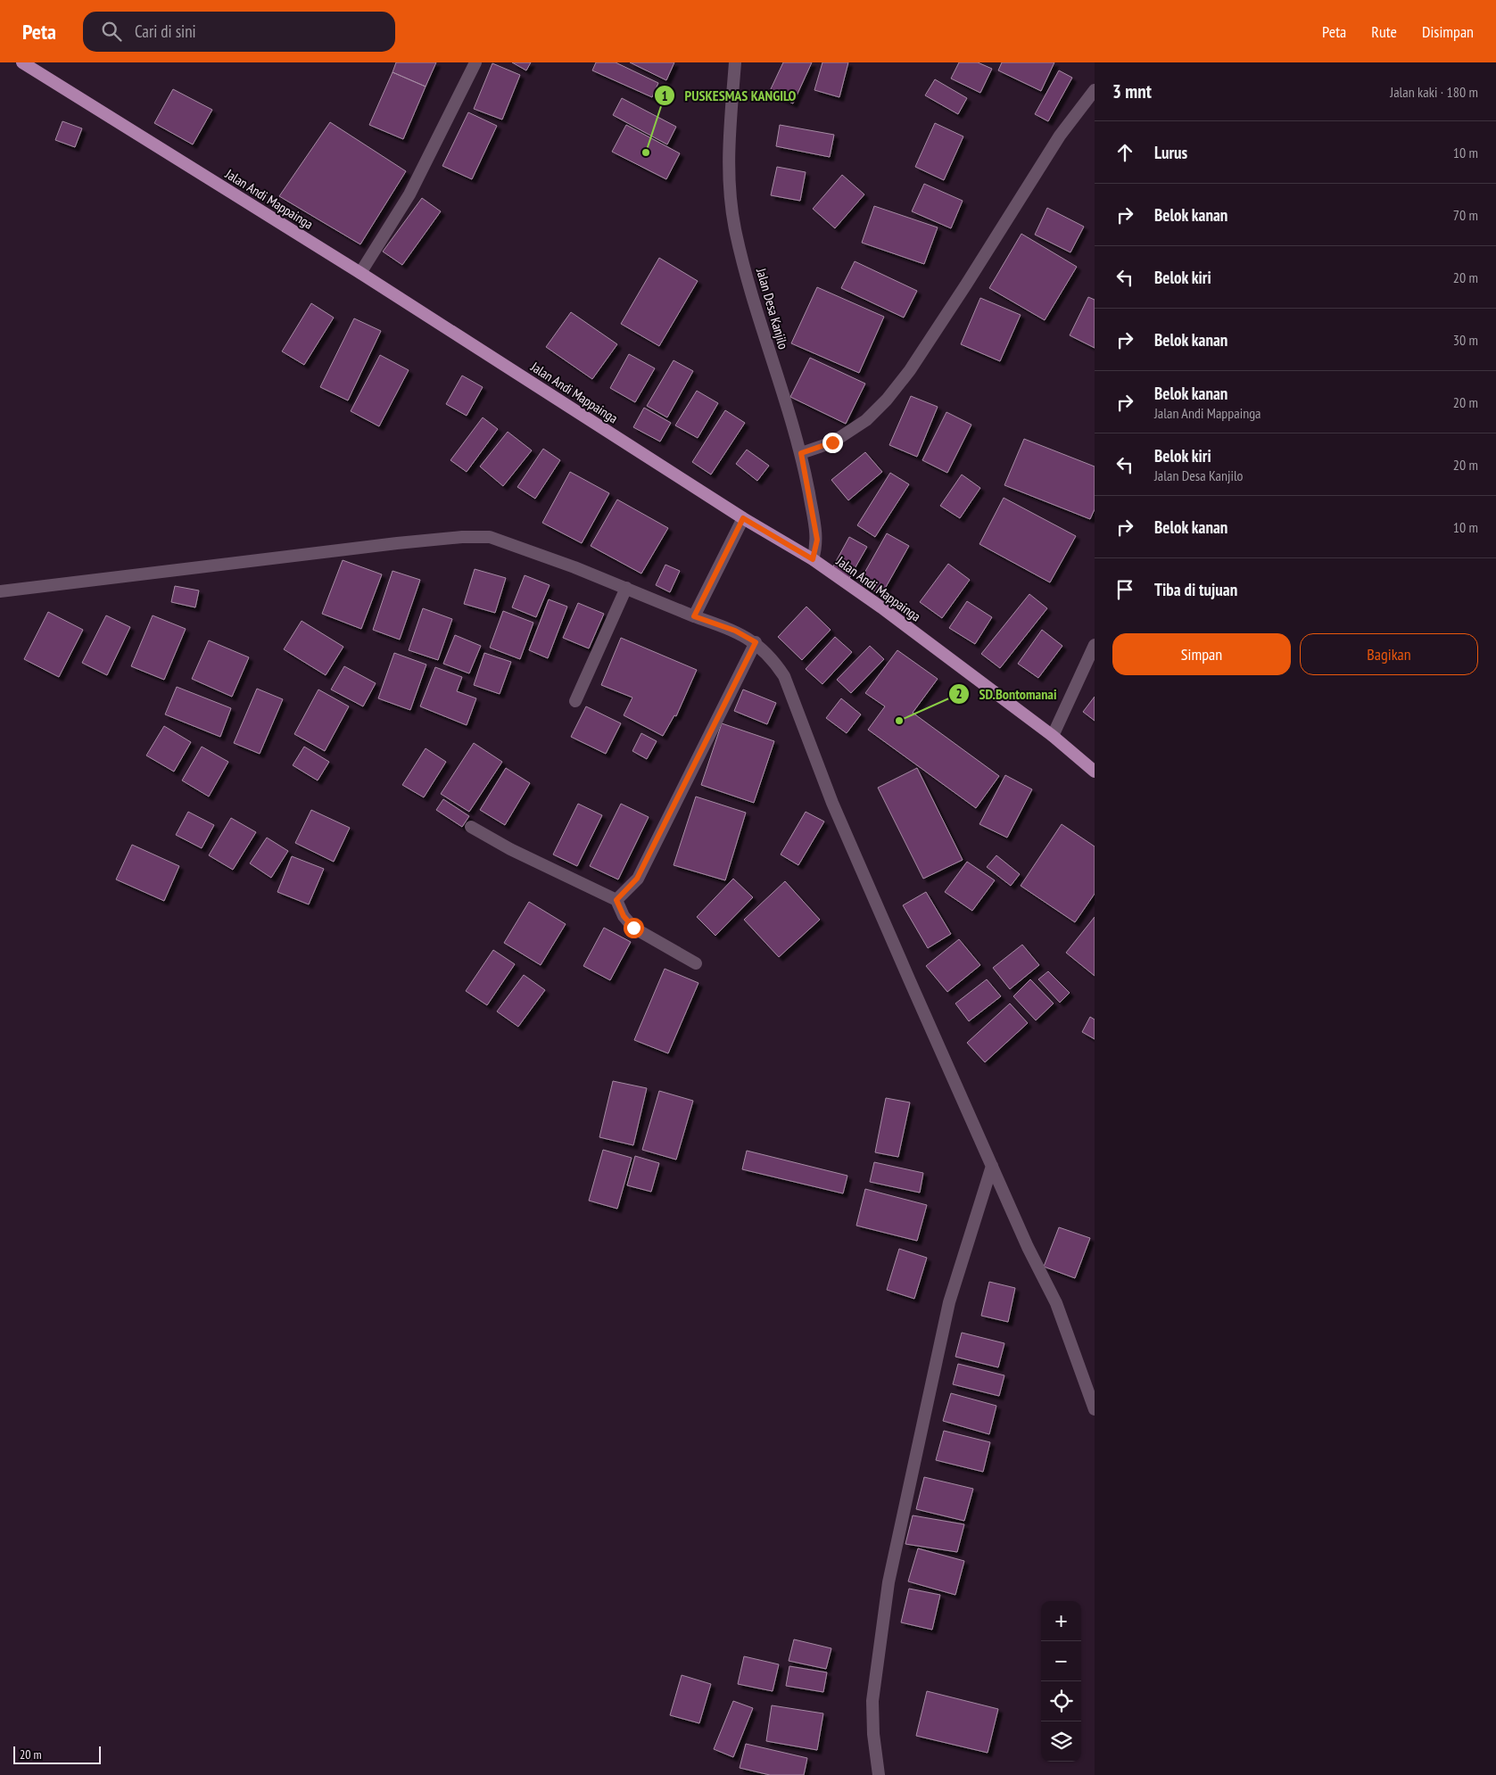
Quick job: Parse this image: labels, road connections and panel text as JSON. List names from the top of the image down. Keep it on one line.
{"streets":{"main road":["Jalan Andi Mappainga"],"street":["Jalan Desa Kanjilo"]},"crossings":[["Jalan Andi Mappainga","Jalan Desa Kanjilo"]],"places":["PUSKESMAS KANGILO","SD.Bontomanai"],"scale_bar":"20 m","page":{"header":"Peta","search":"Cari di sini","nav":["Peta","Rute","Disimpan"],"heading":["3 mnt","Jalan kaki · 180 m"],"list":[["Lurus","10 m"],["Belok kanan","70 m"],["Belok kiri","20 m"],["Belok kanan","30 m"],["Belok kanan","Jalan Andi Mappainga","20 m"],["Belok kiri","Jalan Desa Kanjilo","20 m"],["Belok kanan","10 m"],"Tiba di tujuan"],"buttons":["Simpan","Bagikan"],"map_buttons":["+","−"],"scale":"20 m"}}
